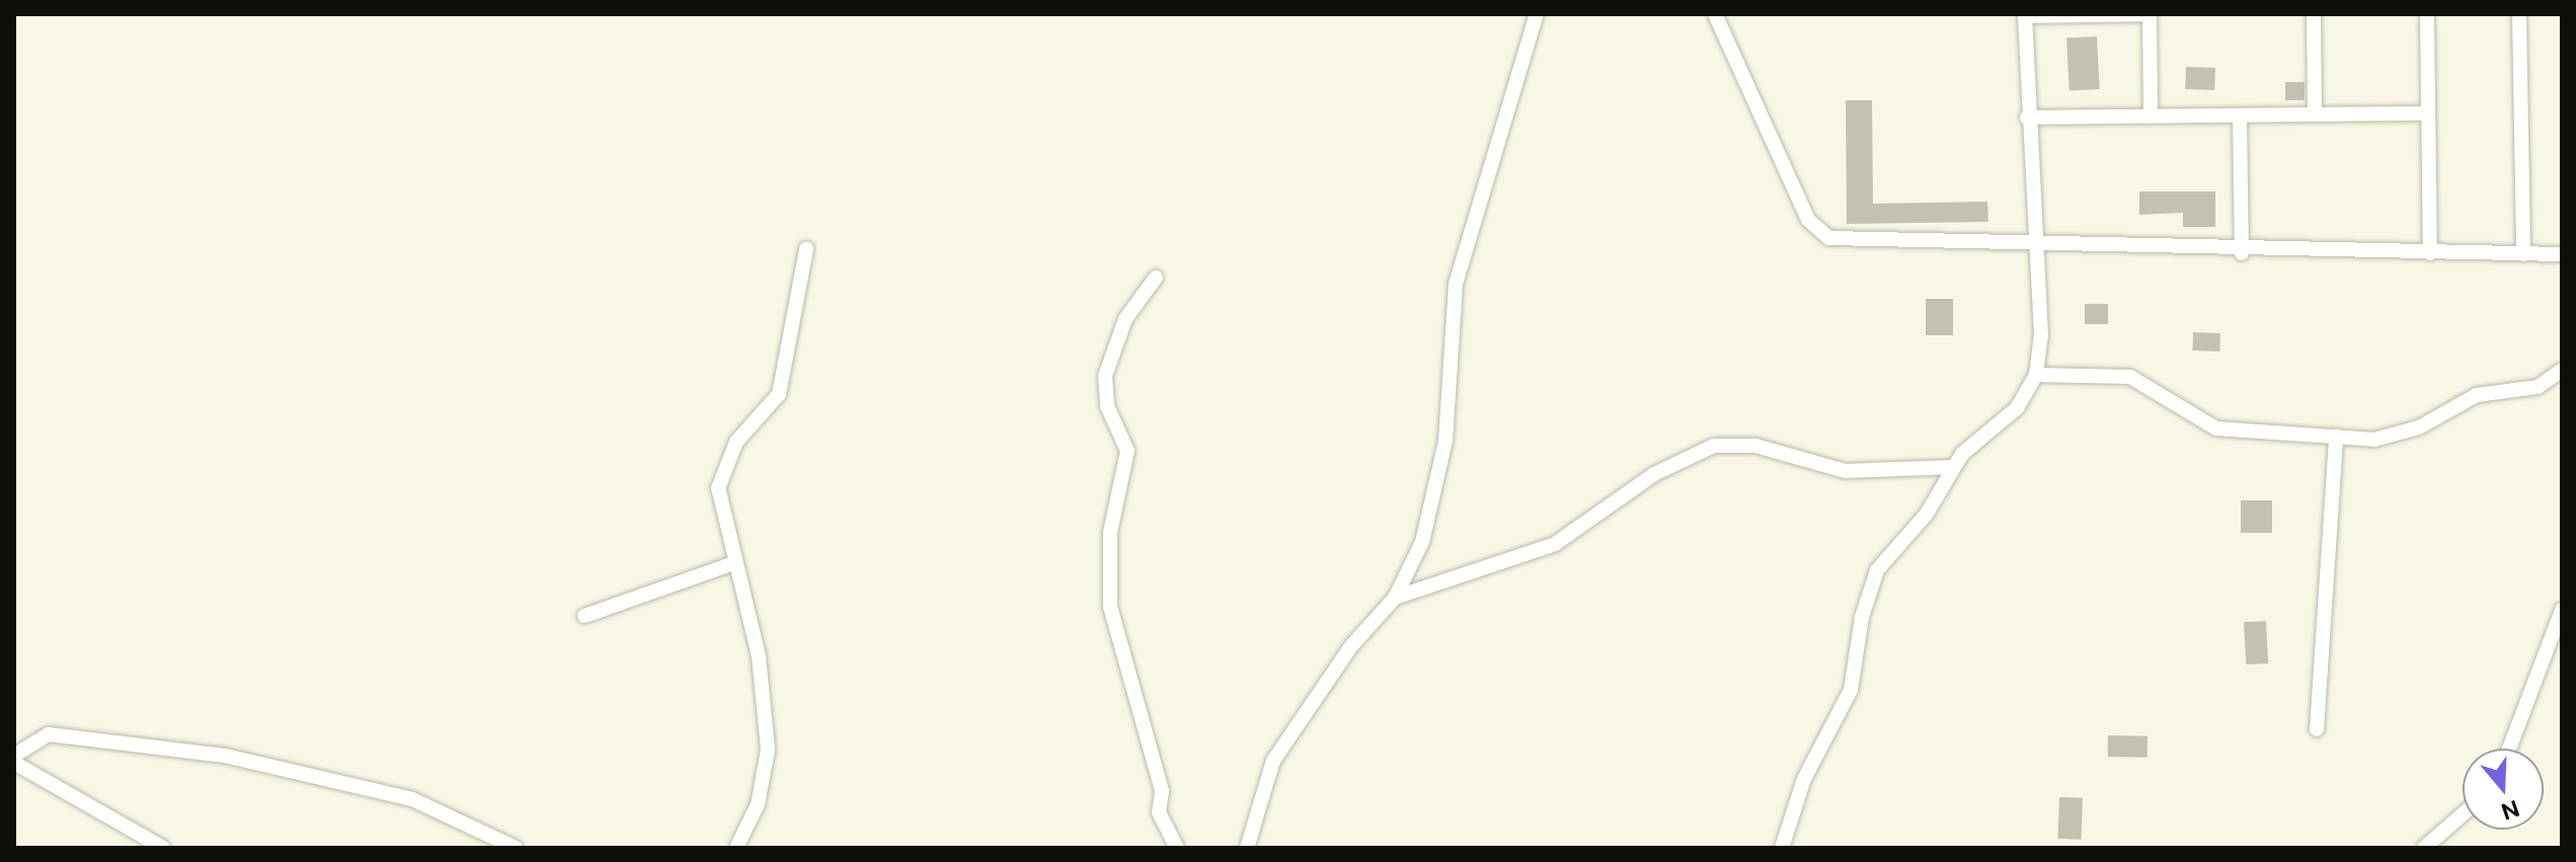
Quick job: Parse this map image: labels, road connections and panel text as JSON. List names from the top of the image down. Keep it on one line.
{"north":"bottom"}
